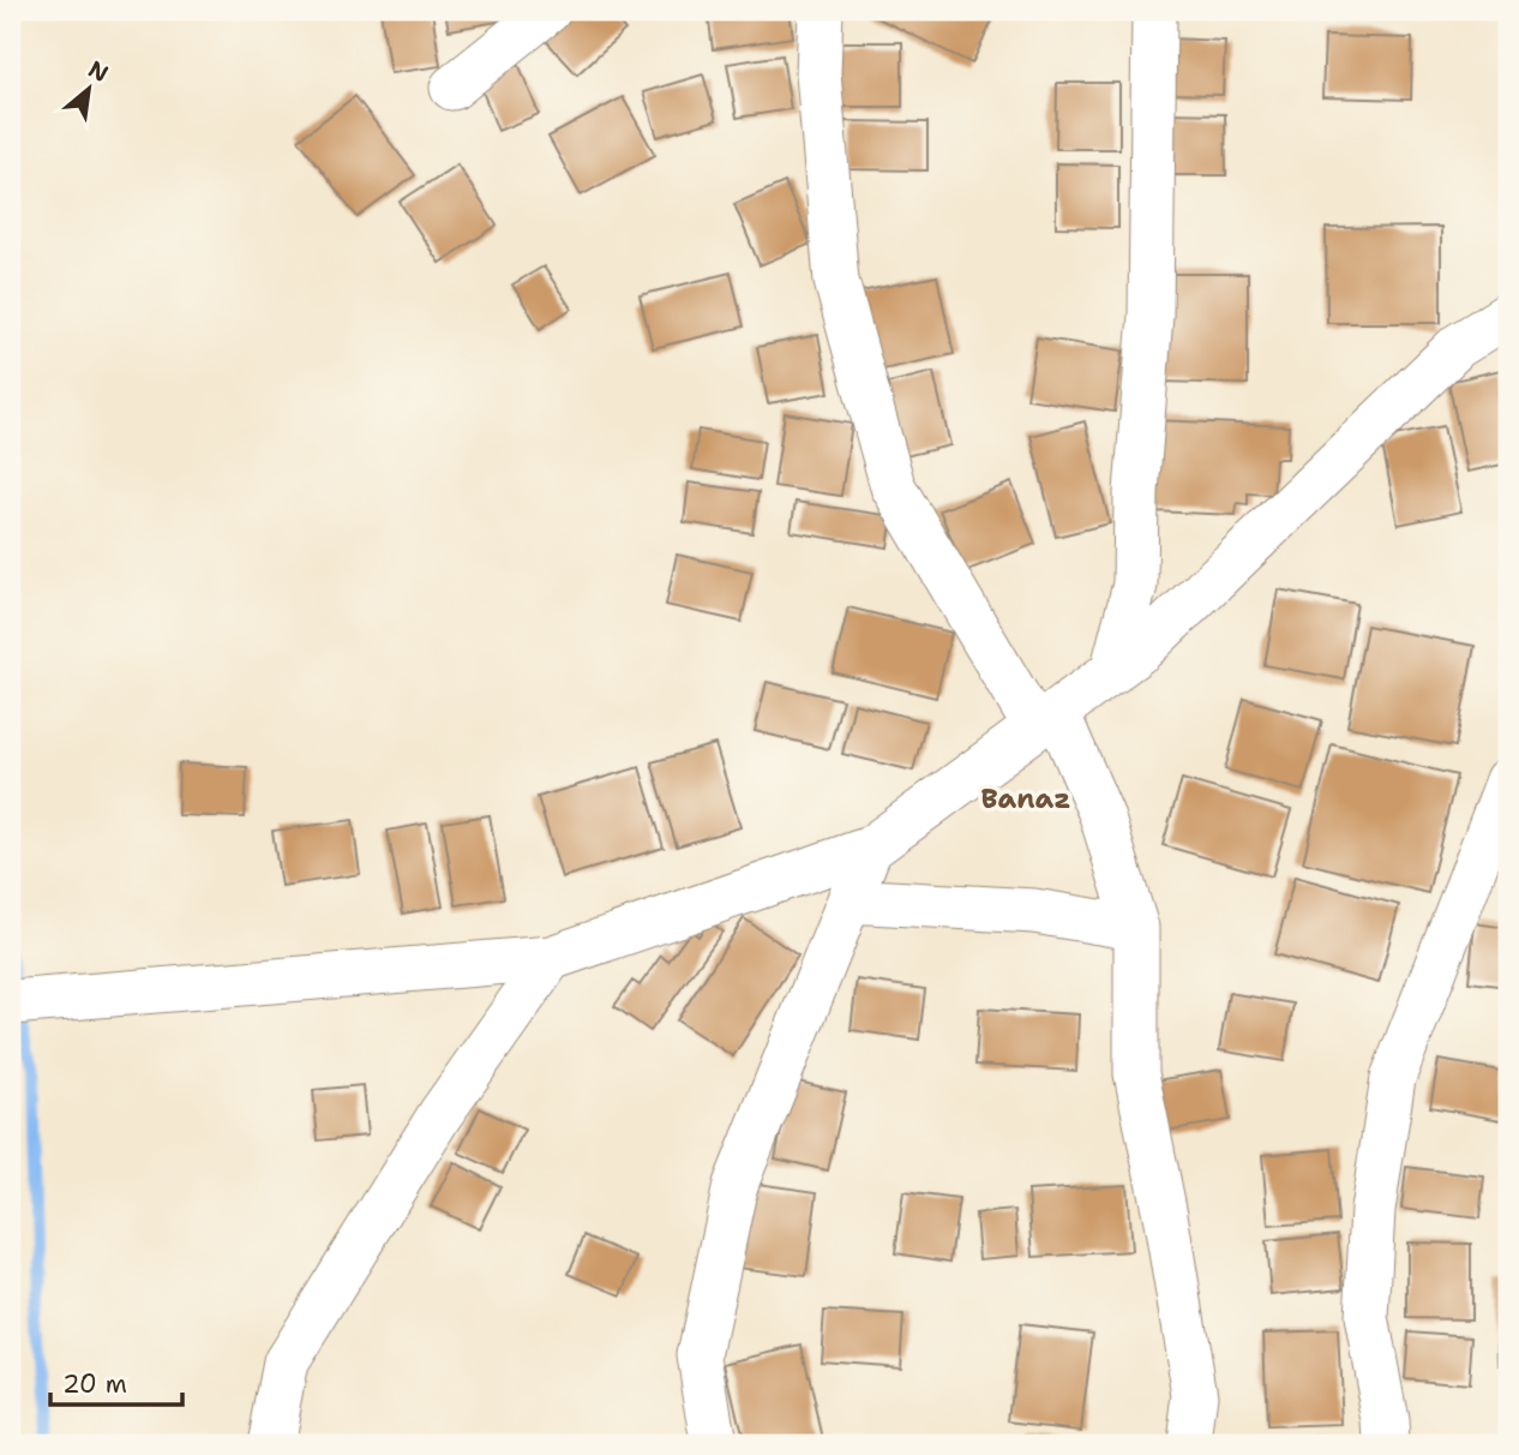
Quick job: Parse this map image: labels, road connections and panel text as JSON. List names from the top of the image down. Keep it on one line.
{"districts":["Banaz"],"scale_bar":"20 m","north":"top right"}
